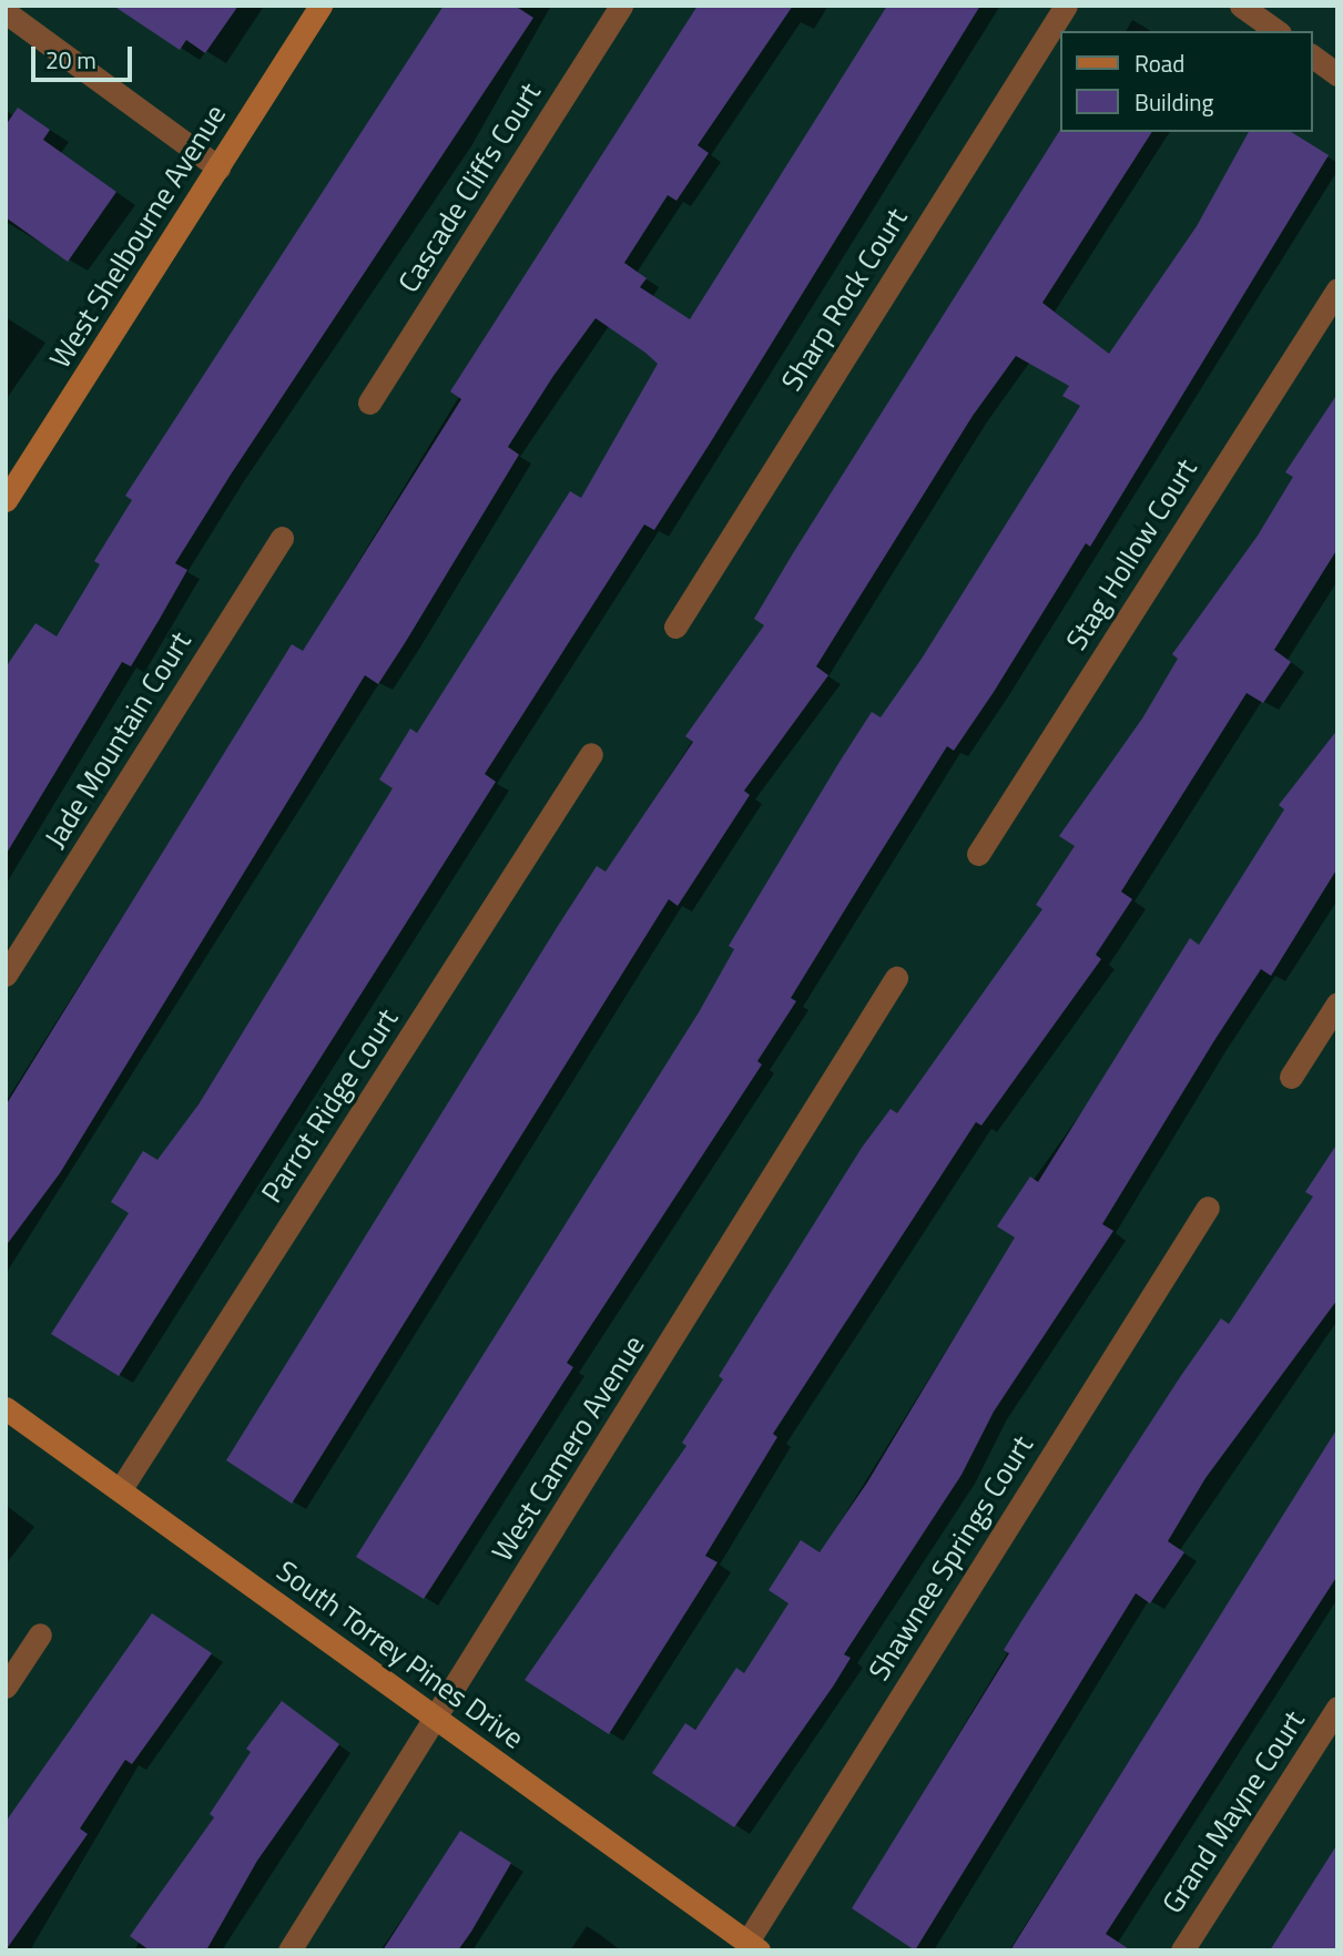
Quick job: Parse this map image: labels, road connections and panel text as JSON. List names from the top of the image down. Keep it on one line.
{"streets":{"street":["Cascade Cliffs Court","West Shelbourne Avenue","Sharp Rock Court","Stag Hollow Court","Jade Mountain Court","Parrot Ridge Court","West Camero Avenue","Shawnee Springs Court","South Torrey Pines Drive","Grand Mayne Court"]},"crossings":[["Parrot Ridge Court","South Torrey Pines Drive"],["West Camero Avenue","South Torrey Pines Drive"],["Shawnee Springs Court","South Torrey Pines Drive"]],"legend":["Road","Building"],"scale_bar":"20 m"}
